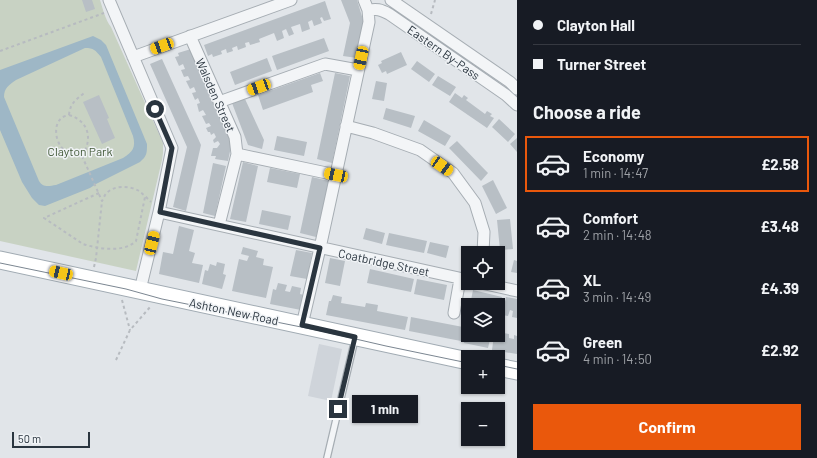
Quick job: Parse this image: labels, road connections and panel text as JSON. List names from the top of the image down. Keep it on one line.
{"streets":{"main road":["Ashton New Road"],"street":["Eastern By-Pass","Walsden Street","Coatbridge Street"]},"crossings":[["Walsden Street","Coatbridge Street"]],"parks":["Clayton Park"],"scale_bar":"50 m","page":{"banner":["Clayton Hall","Turner Street"],"heading":"Choose a ride","list":[{"name":"Economy","note":"1 min · 14:47","value":"£2.58"},{"name":"Comfort","note":"2 min · 14:48","value":"£3.48"},{"name":"XL","note":"3 min · 14:49","value":"£4.39"},{"name":"Green","note":"4 min · 14:50","value":"£2.92"}],"map_buttons":["+","−"],"bubble":"1 min","buttons":"Confirm","scale":"50 m"}}
